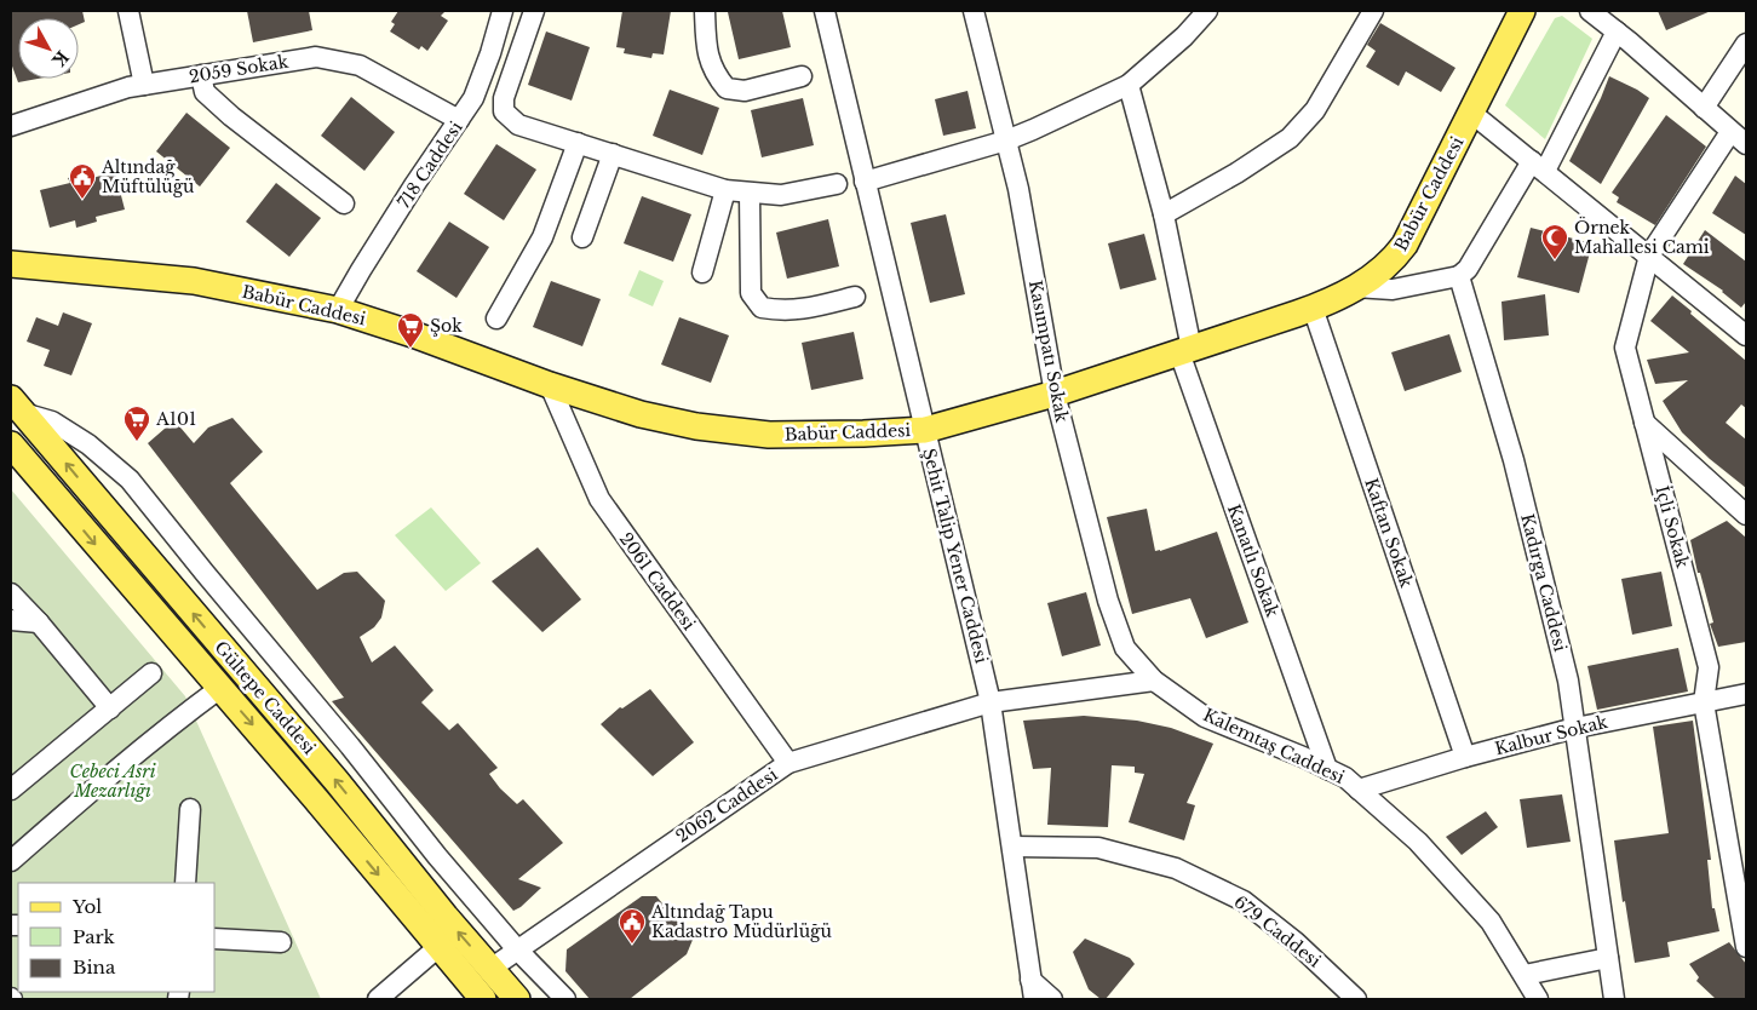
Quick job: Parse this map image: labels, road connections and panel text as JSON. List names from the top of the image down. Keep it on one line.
{"streets":{"main road":["Babür Caddesi","Gültepe Caddesi"],"street":["2059 Sokak","718 Caddesi","Kasımpatı Sokak","İçli Sokak","Kaftan Sokak","Şehit Talip Yener Caddesi","Kanatlı Sokak","2061 Caddesi","Kadırga Caddesi","Kalbur Sokak","Kalemtaş Caddesi","2062 Caddesi","679 Caddesi"]},"crossings":[["2059 Sokak","718 Caddesi"],["718 Caddesi","Babür Caddesi"],["Babür Caddesi","Kasımpatı Sokak"],["Babür Caddesi","Kaftan Sokak"],["Babür Caddesi","Şehit Talip Yener Caddesi"],["Babür Caddesi","Kanatlı Sokak"],["Babür Caddesi","2061 Caddesi"],["Kasımpatı Sokak","Kalemtaş Caddesi"],["İçli Sokak","Kalbur Sokak"],["Kaftan Sokak","Kalbur Sokak"],["Şehit Talip Yener Caddesi","2062 Caddesi"],["Şehit Talip Yener Caddesi","679 Caddesi"],["Kanatlı Sokak","Kalemtaş Caddesi"],["2061 Caddesi","2062 Caddesi"],["Kadırga Caddesi","Kalbur Sokak"],["Gültepe Caddesi","2062 Caddesi"],["Kalbur Sokak","Kalemtaş Caddesi"]],"parks":["Cebeci Asri Mezarlığı"],"places":{"public building":["Altındağ Müftülüğü","Altındağ Tapu Kadastro Müdürlüğü"],"mosque":["Örnek Mahallesi Cami"],"supermarket":["Şok","A101"]},"legend":["Yol","Park","Bina"],"north":"bottom right"}
